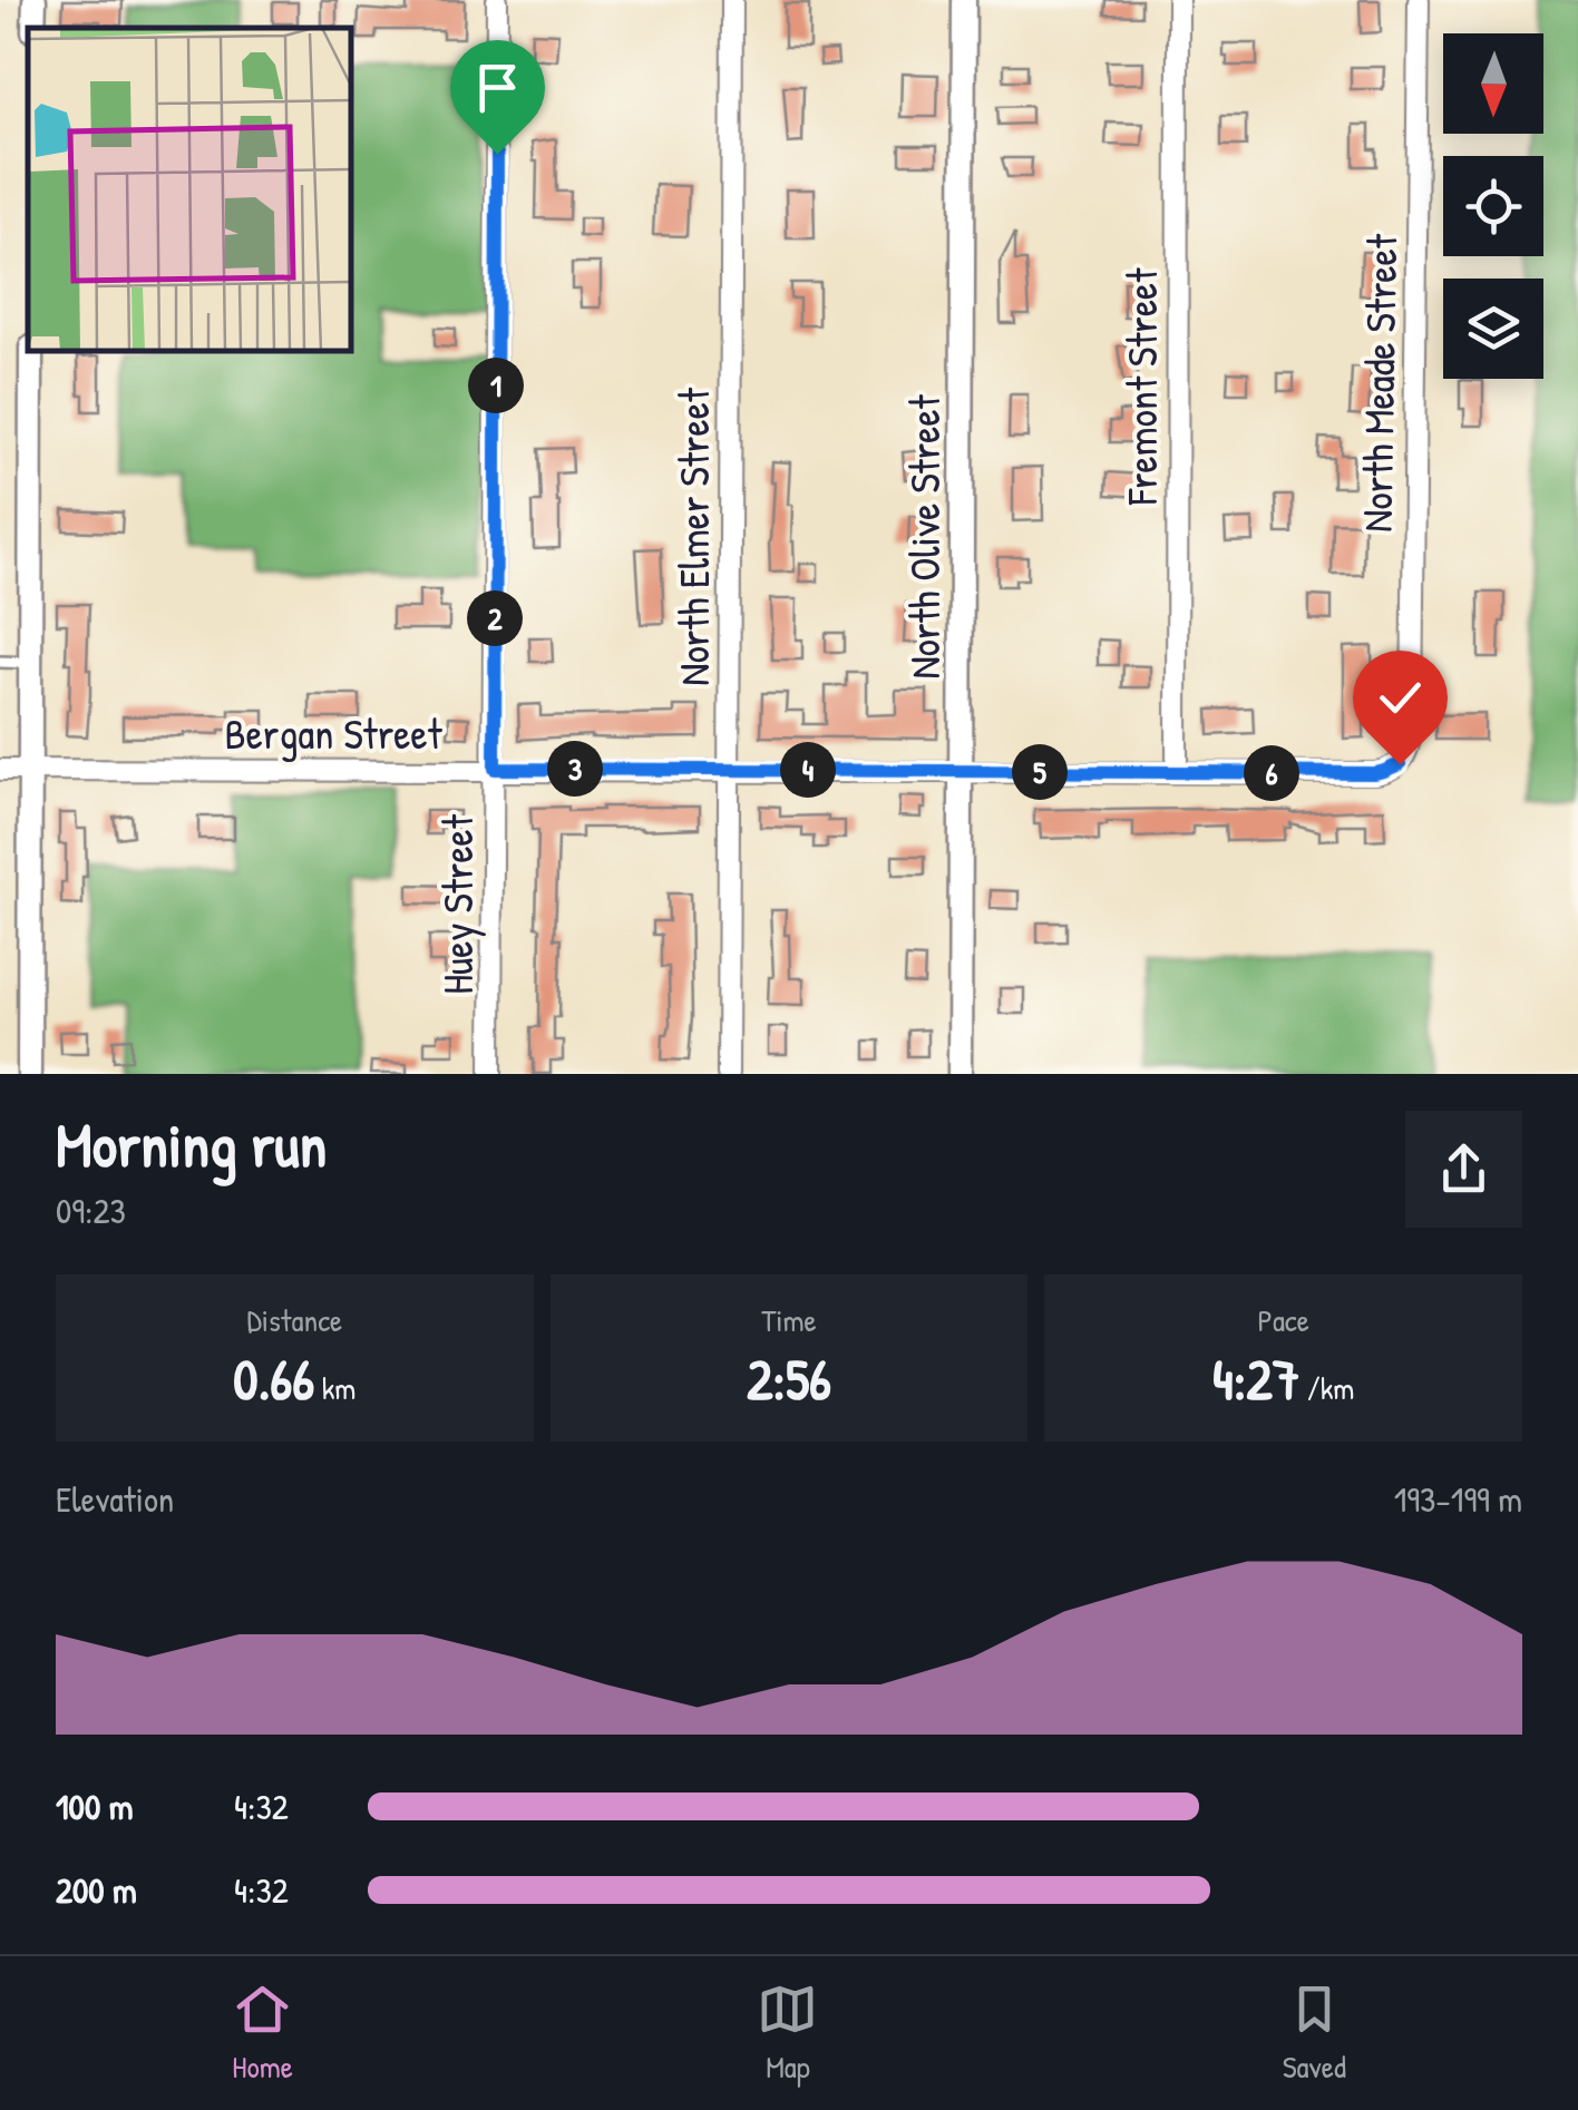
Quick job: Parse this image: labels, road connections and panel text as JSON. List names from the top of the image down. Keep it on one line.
{"streets":{"street":["North Meade Street","Fremont Street","North Elmer Street","North Olive Street","Bergan Street","Huey Street"]},"crossings":[["North Meade Street","Bergan Street"],["Fremont Street","Bergan Street"],["North Elmer Street","Bergan Street"],["North Olive Street","Bergan Street"],["Bergan Street","Huey Street"]],"north":"bottom","page":{"pins":["1","2","3","4","5","6"],"heading":["Morning run","09:23"],"stats":[["Distance","0.66 km"],["Time","2:56"],["Pace","4:27 /km"]],"chart":["Elevation","193–199 m"],"list":[{"name":"100 m","note":"4:32"},{"name":"200 m","note":"4:32"}],"tabs":["Home","Map","Saved"]}}
